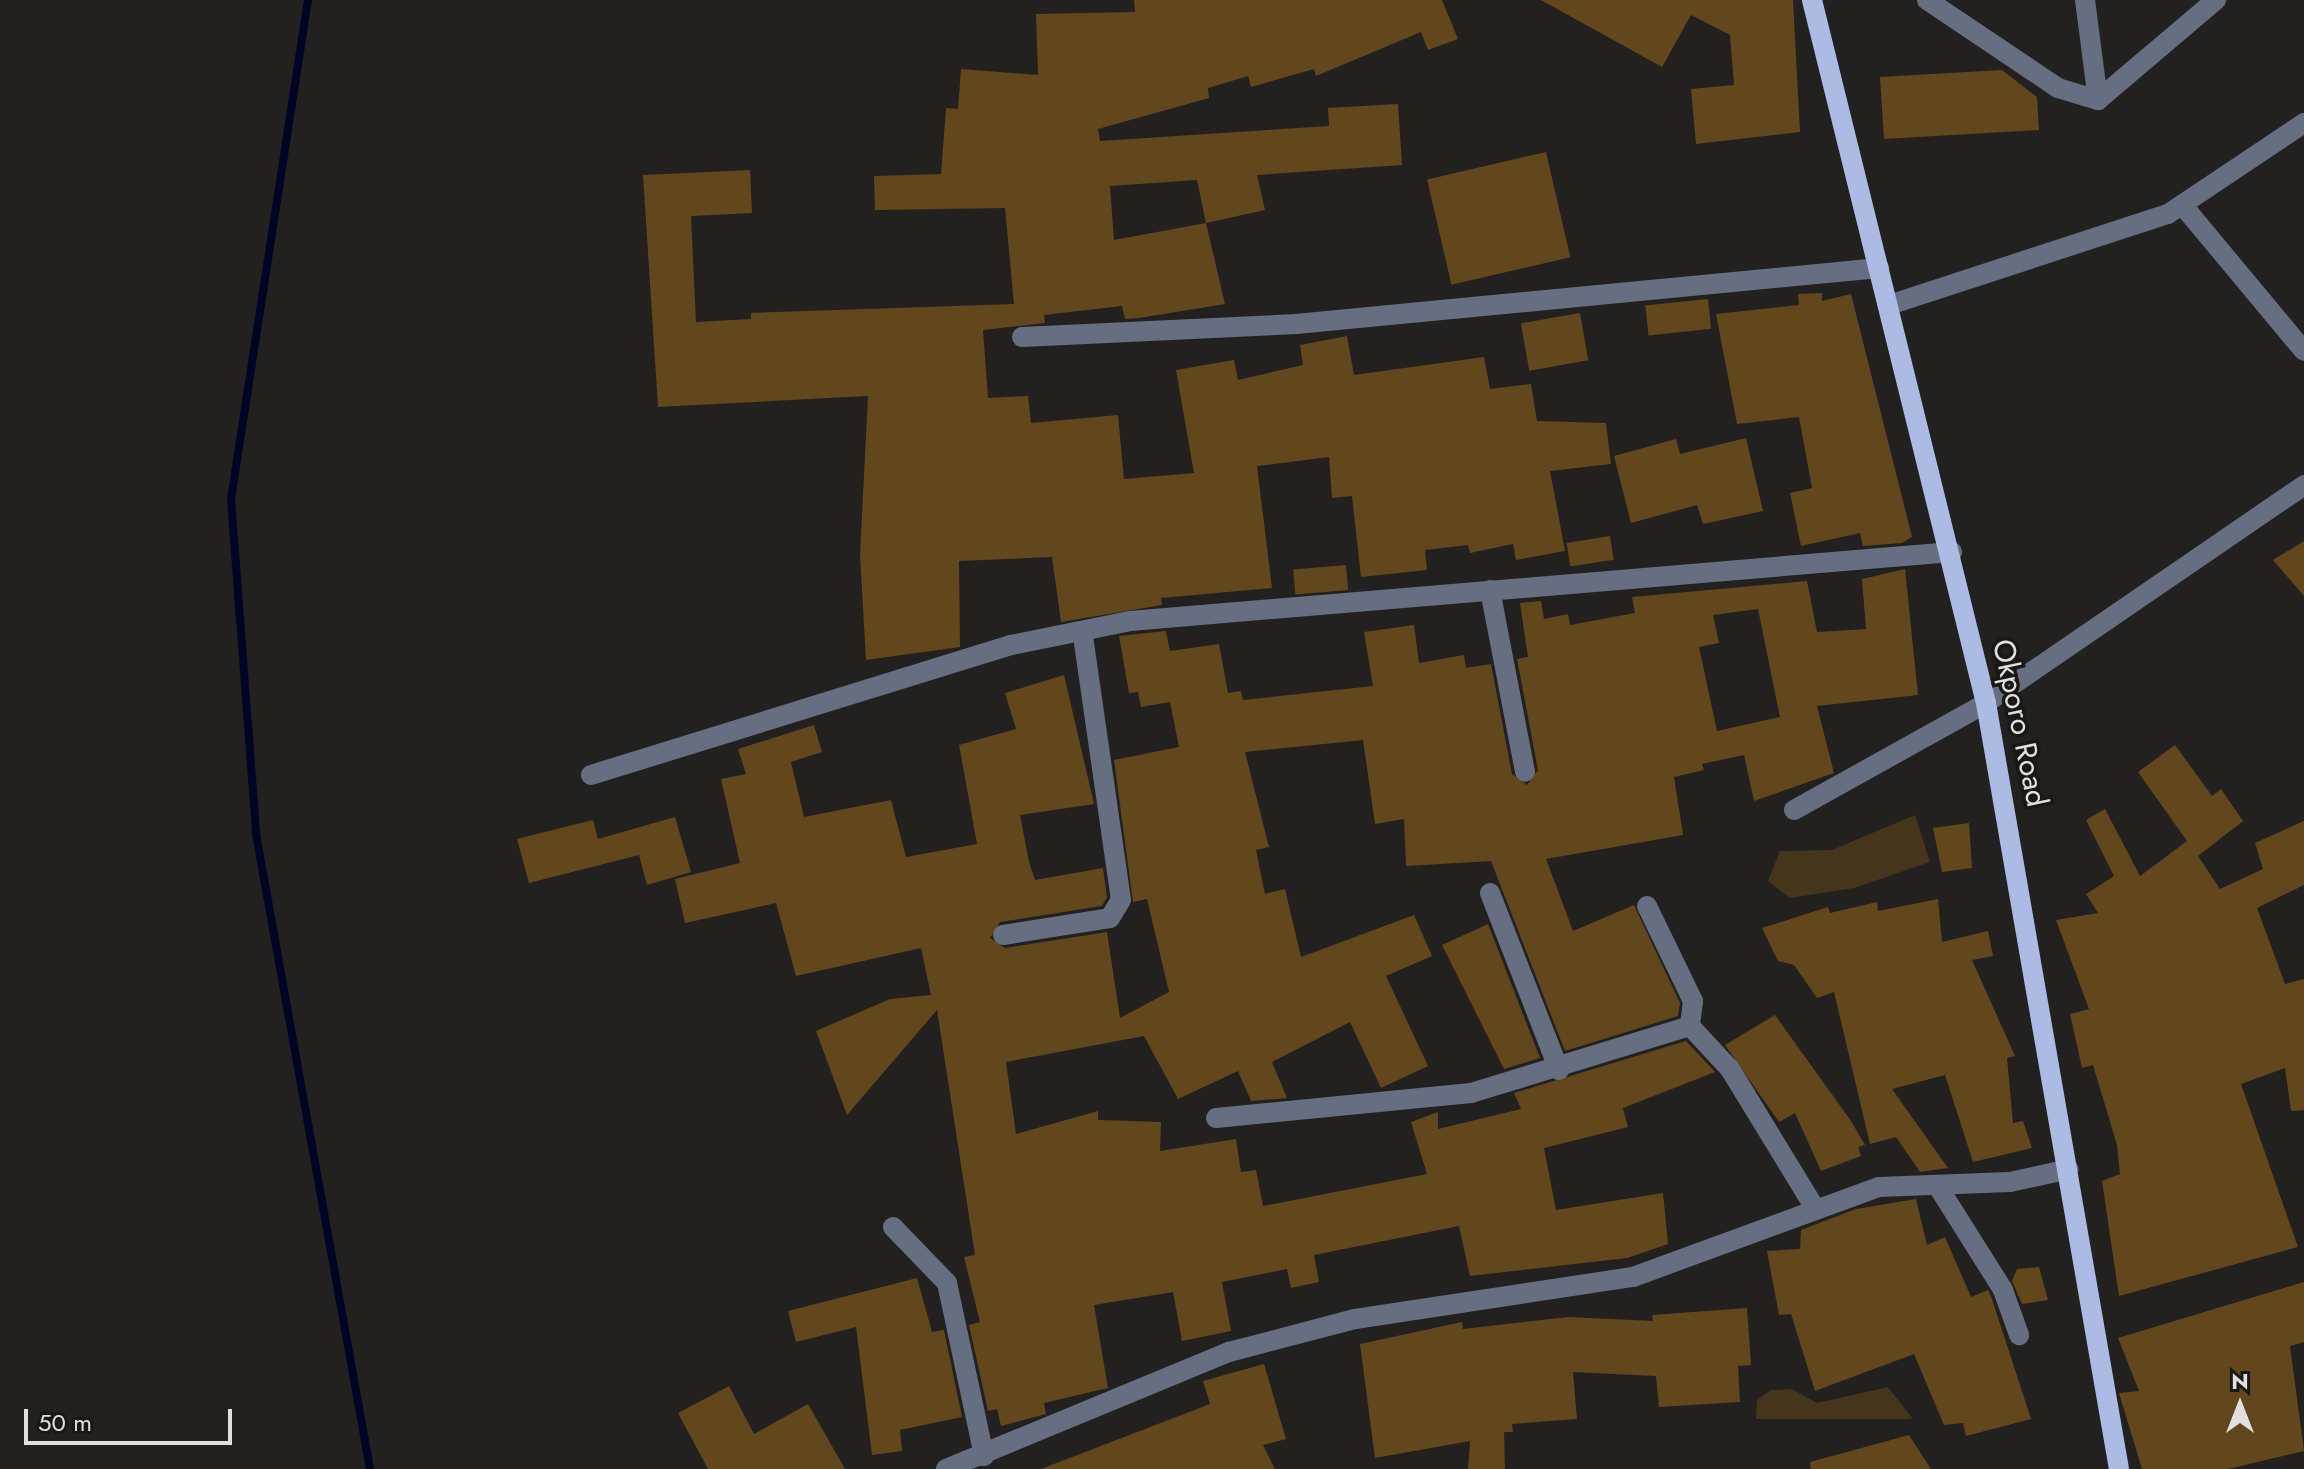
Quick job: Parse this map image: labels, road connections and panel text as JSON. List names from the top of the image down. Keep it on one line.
{"streets":{"main road":["Okporo Road"]},"scale_bar":"50 m","north":"top"}
